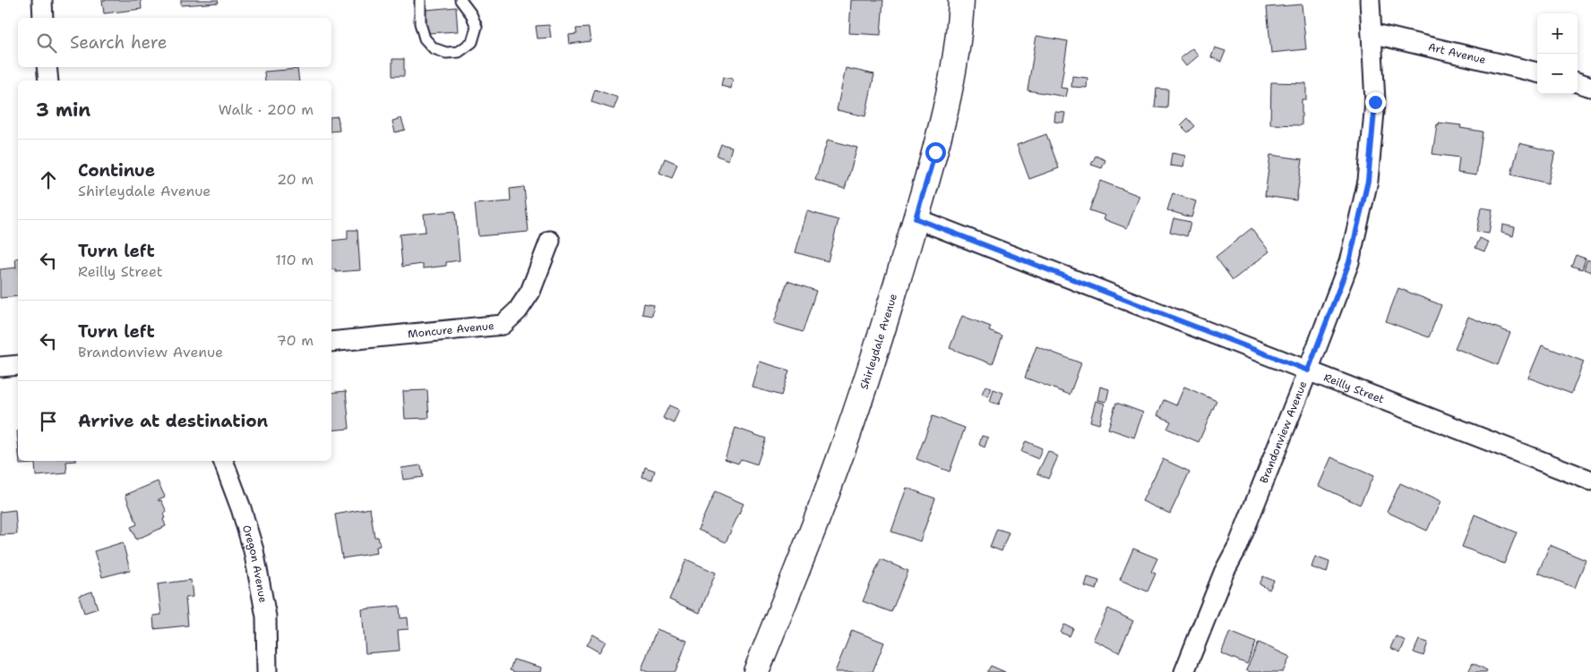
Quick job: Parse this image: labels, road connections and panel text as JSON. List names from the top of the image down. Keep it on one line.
{"streets":{"street":["Art Avenue","Moncure Avenue","Shirleydale Avenue","Reilly Street","Brandonview Avenue","Oregon Avenue"]},"crossings":[["Art Avenue","Brandonview Avenue"],["Shirleydale Avenue","Reilly Street"],["Reilly Street","Brandonview Avenue"]],"page":{"map_buttons":["+","−"],"search":"Search here","heading":["3 min","Walk · 200 m"],"list":[["Continue","Shirleydale Avenue","20 m"],["Turn left","Reilly Street","110 m"],["Turn left","Brandonview Avenue","70 m"],"Arrive at destination"]}}
